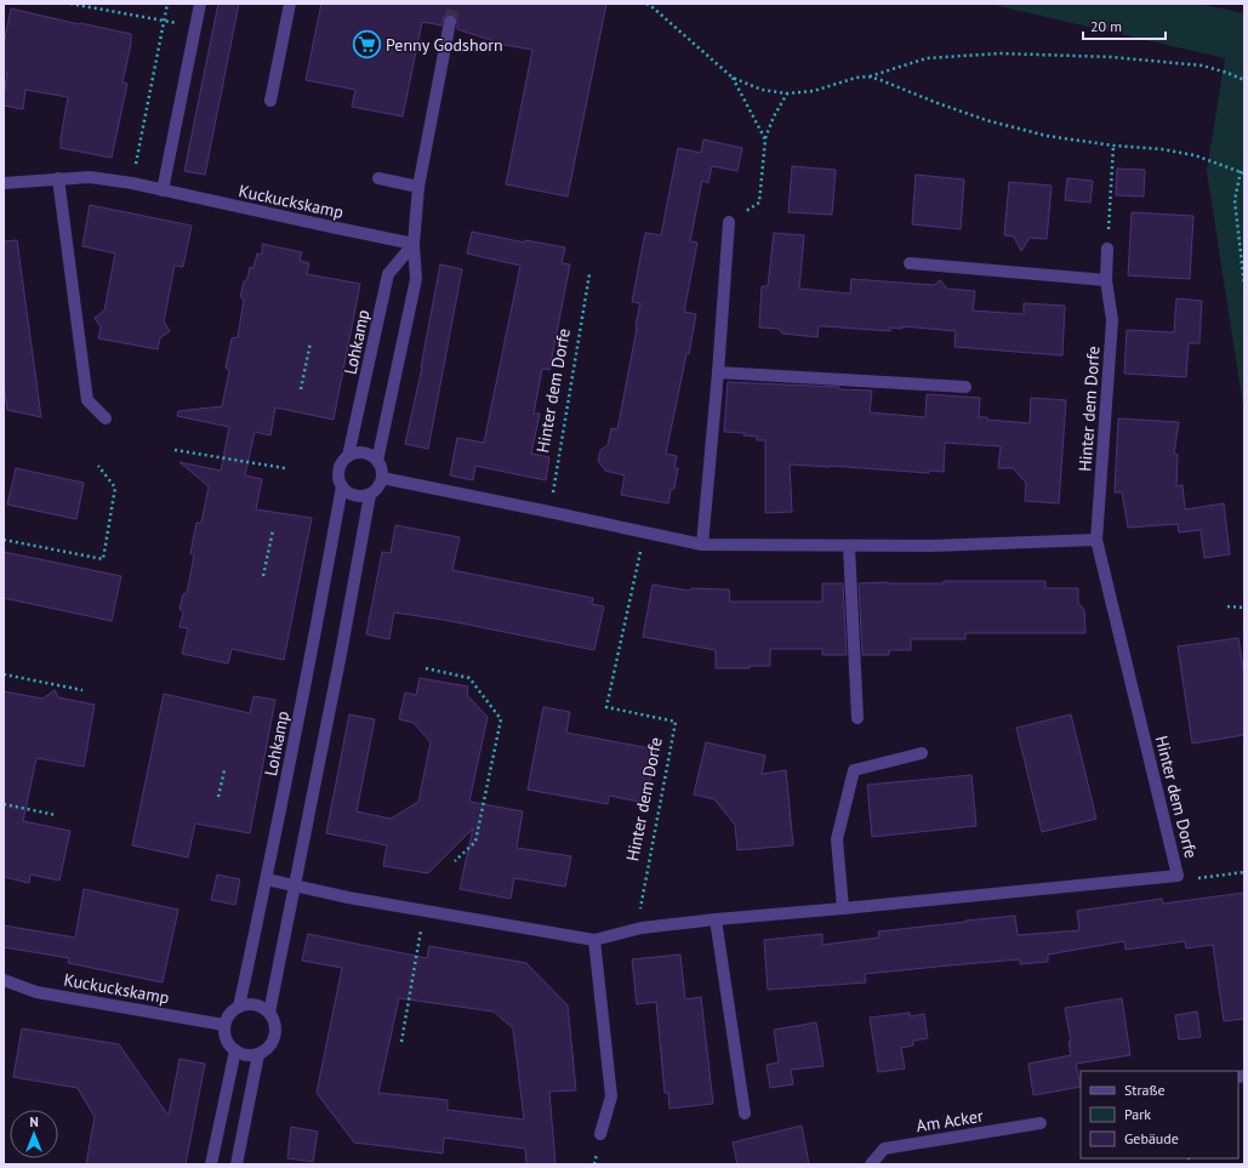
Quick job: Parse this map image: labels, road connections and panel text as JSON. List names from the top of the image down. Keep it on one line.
{"streets":{"street":["Kuckuckskamp","Lohkamp","Hinter dem Dorfe","Am Acker"]},"crossings":[["Kuckuckskamp","Lohkamp"],["Lohkamp","Hinter dem Dorfe"]],"places":{"supermarket":["Penny Godshorn"]},"legend":["Straße","Park","Gebäude"],"scale_bar":"20 m","north":"top"}
